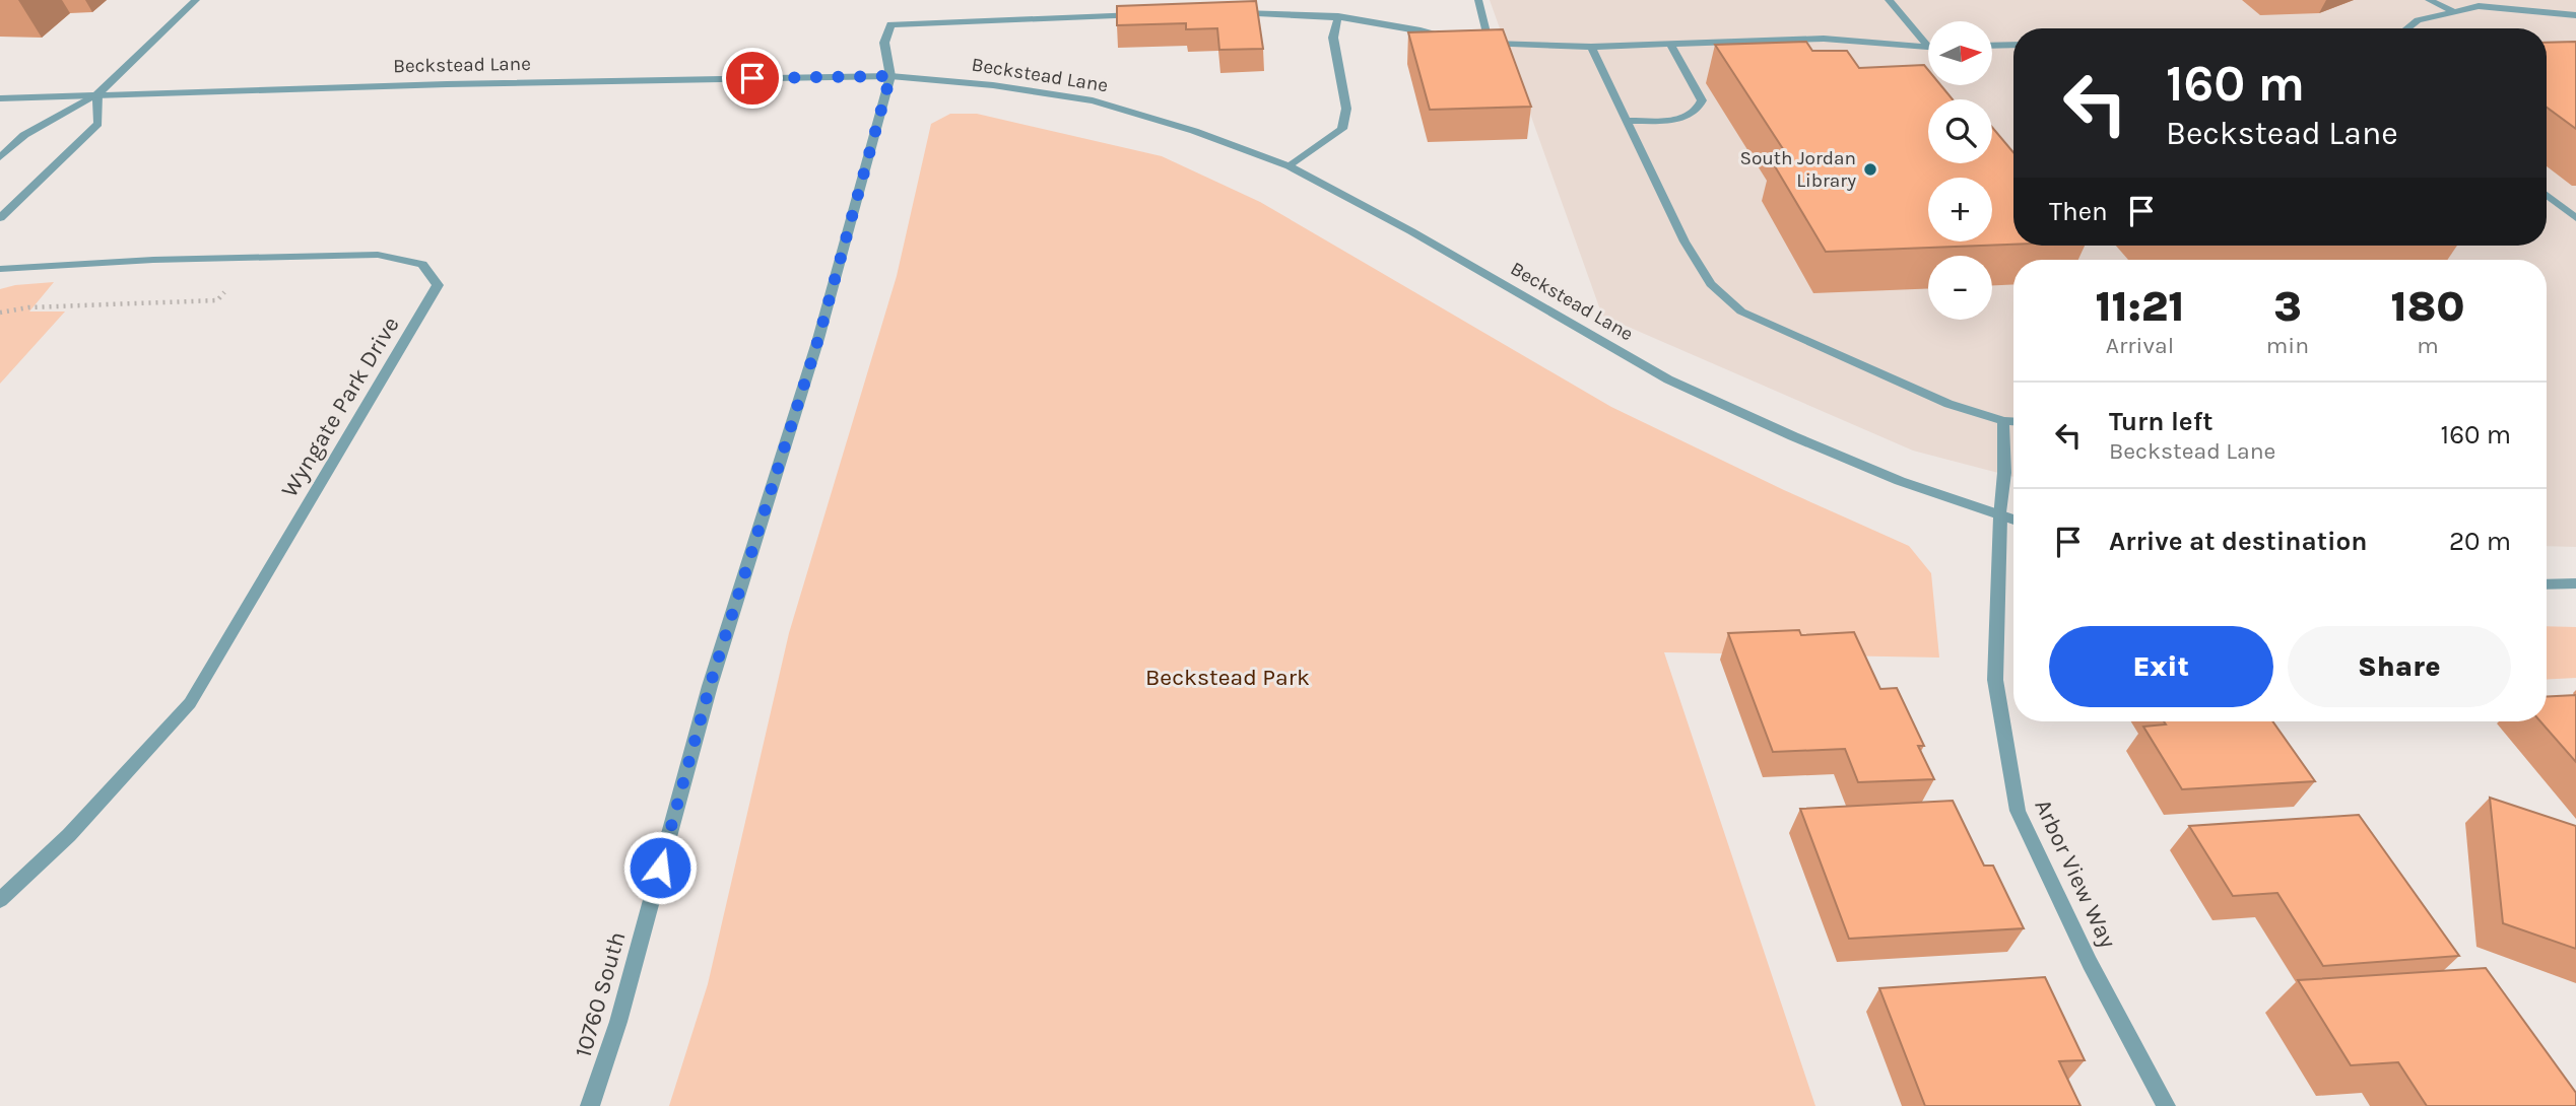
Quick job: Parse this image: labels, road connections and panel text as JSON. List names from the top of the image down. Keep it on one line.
{"streets":{"street":["Beckstead Lane","Wyngate Park Drive","Arbor View Way","10760 South"]},"crossings":[["Beckstead Lane","Arbor View Way"],["Beckstead Lane","10760 South"]],"parks":["Beckstead Park"],"places":["South Jordan Library"],"north":"right","page":{"map_buttons":["+","−"],"turn":["160 m","Beckstead Lane"],"then":"Then","eta":["11:21","Arrival","3","min","180","m"],"list":[{"name":"Turn left","note":"Beckstead Lane","value":"160 m"},{"name":"Arrive at destination","value":"20 m"}],"buttons":["Exit","Share"]}}
